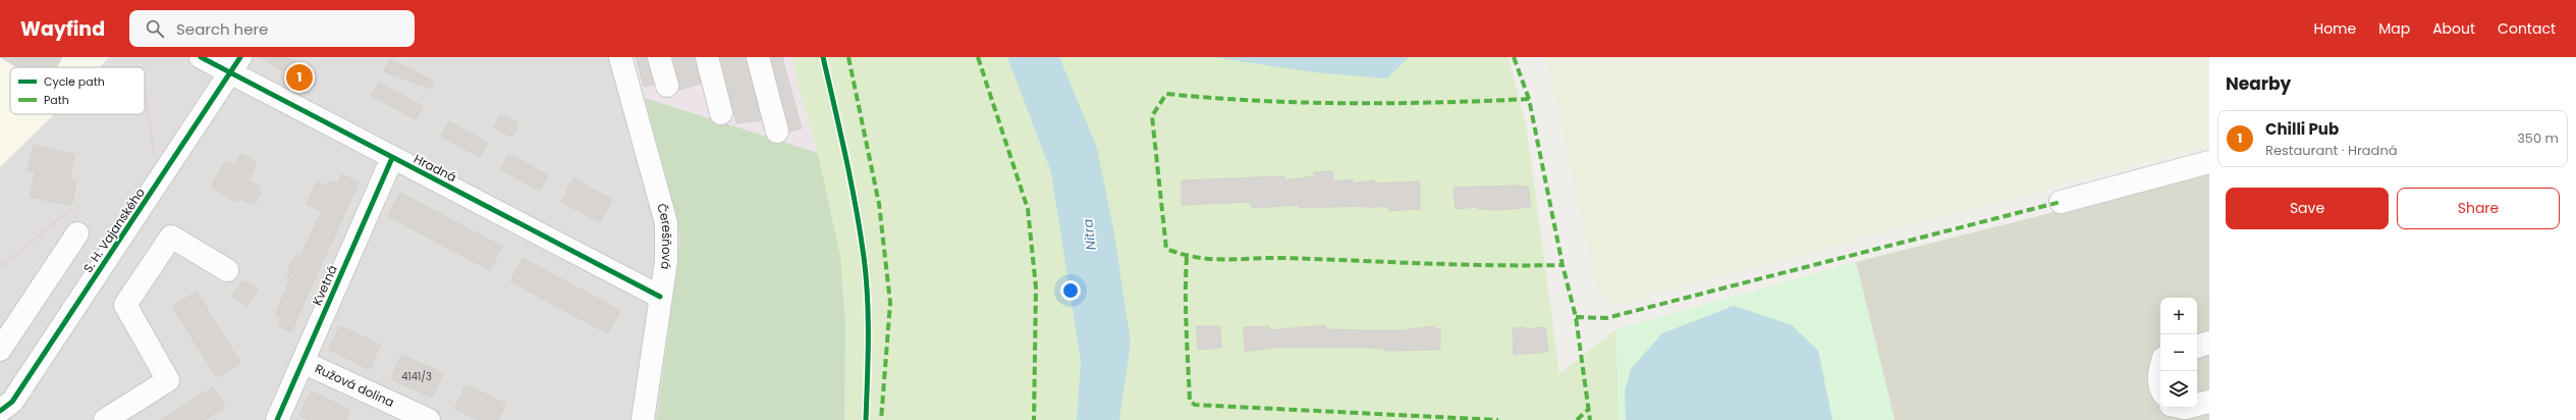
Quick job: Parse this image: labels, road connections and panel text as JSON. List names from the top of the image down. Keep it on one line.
{"streets":{"street":["Hradná","S. H. Vajanského","Čerešňová","Kvetná","Ružová dolina"]},"crossings":[["Hradná","S. H. Vajanského"],["Hradná","Čerešňová"],["Hradná","Kvetná"],["Kvetná","Ružová dolina"]],"water":["Nitra"],"house_numbers":["4141/3"],"legend":["Cycle path","Path"],"page":{"header":"Wayfind","search":"Search here","nav":["Home","Map","About","Contact"],"heading":"Nearby","pins":"1","list":[{"mark":"1","name":"Chilli Pub","note":"Restaurant · Hradná","value":"350 m"}],"buttons":["Save","Share"],"map_buttons":["+","−"]}}
